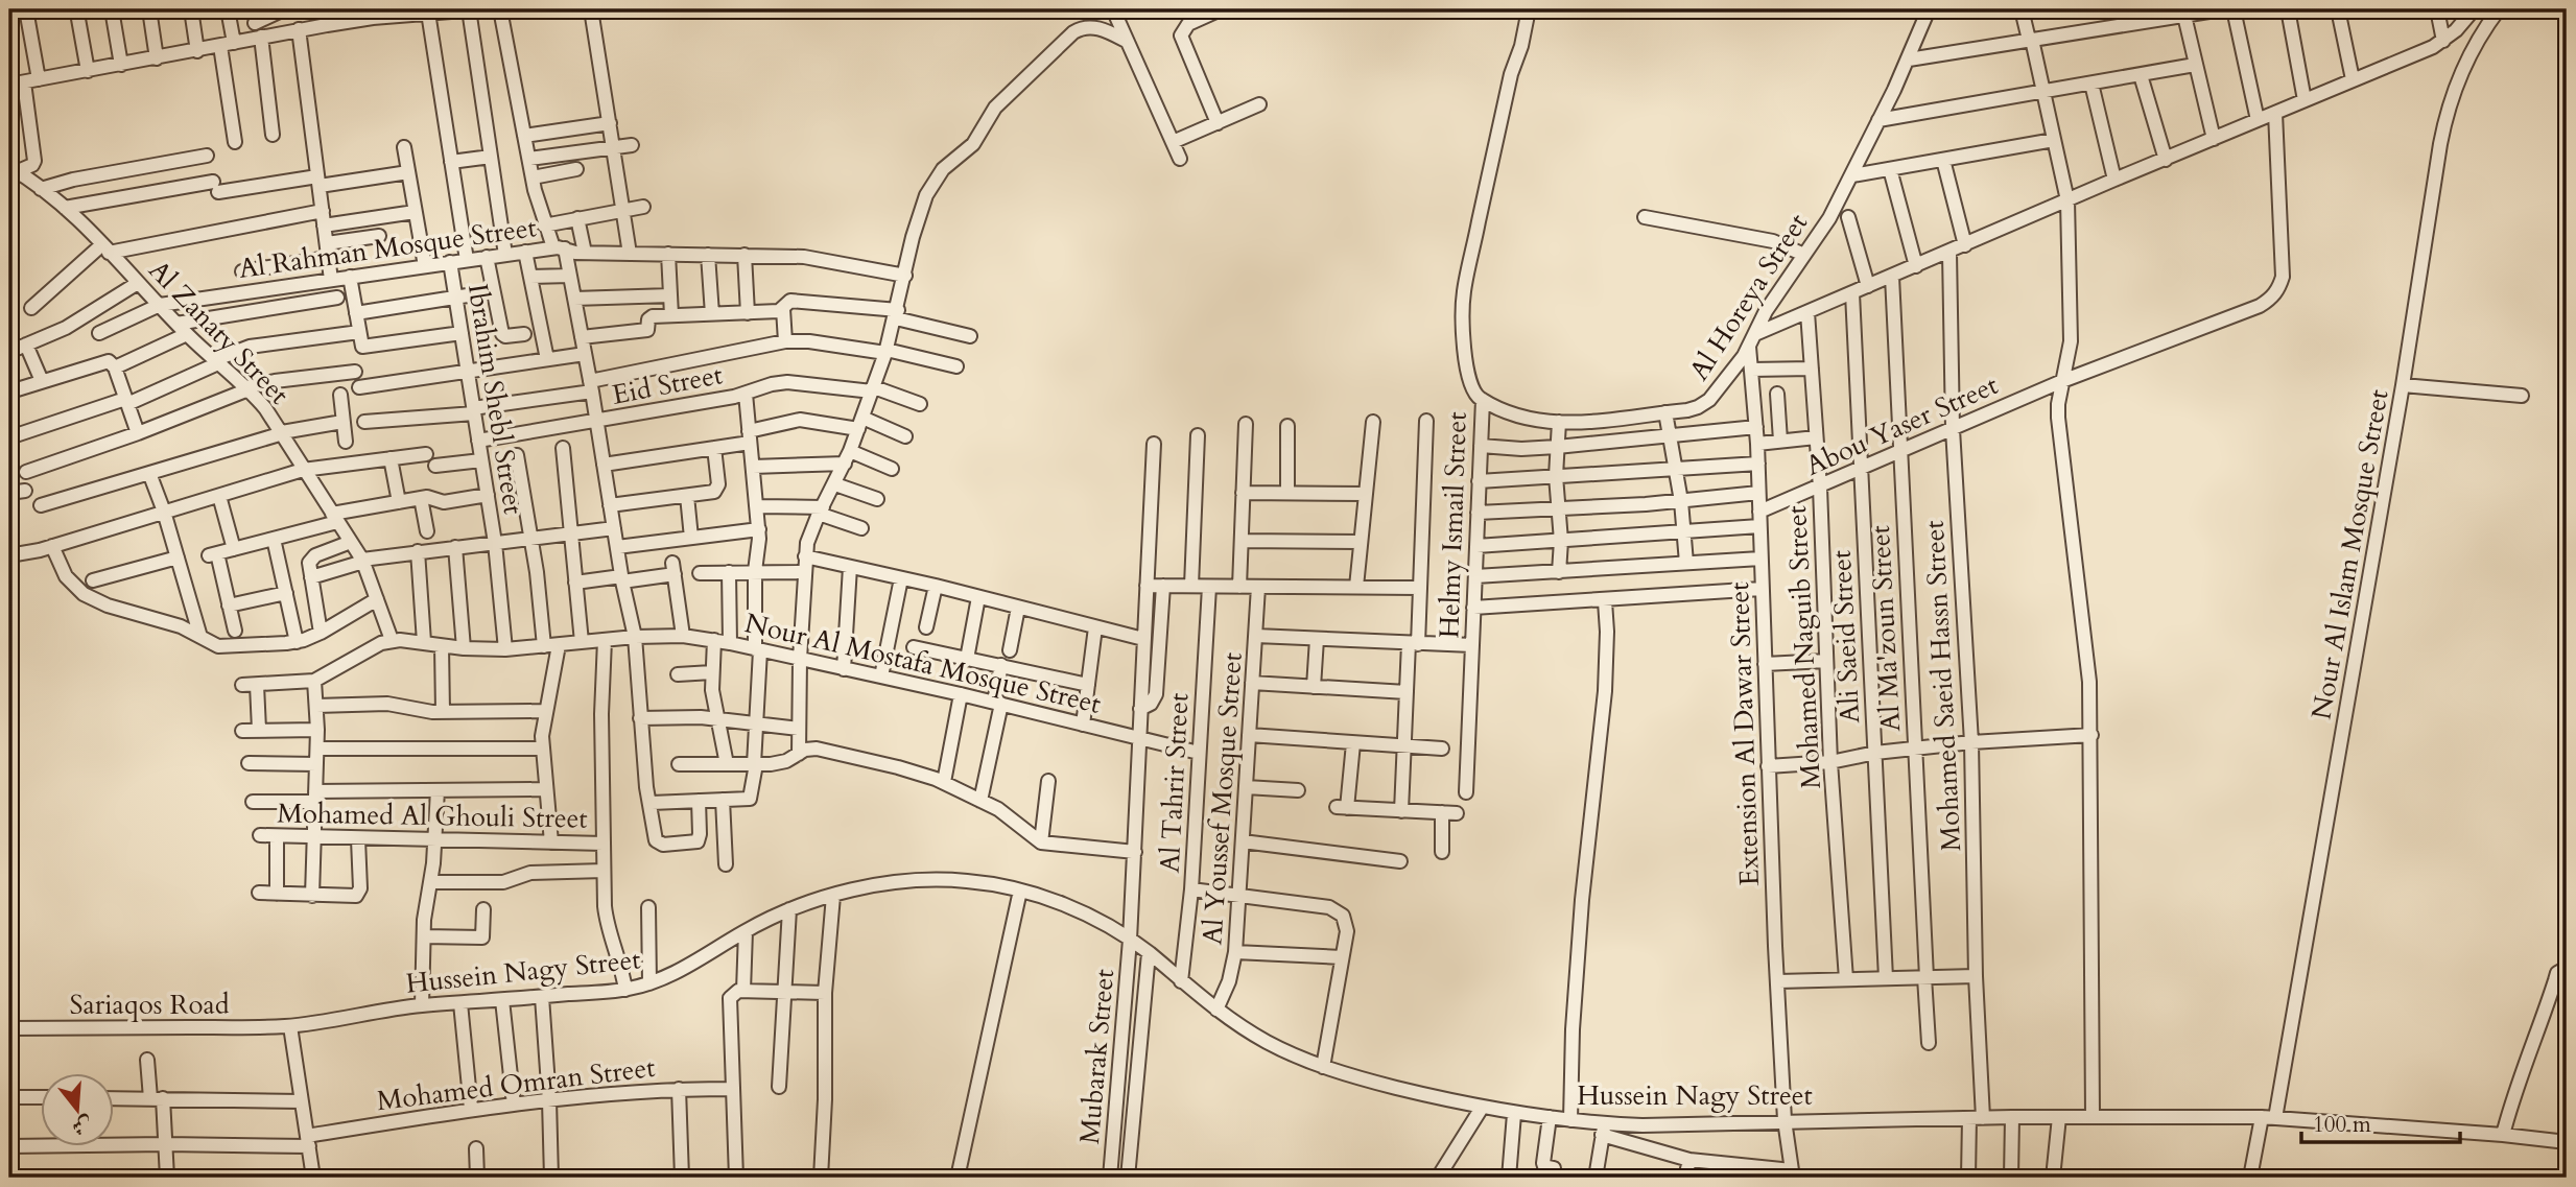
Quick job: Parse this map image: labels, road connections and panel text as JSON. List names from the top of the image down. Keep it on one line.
{"streets":{"street":["Al Rahman Mosque Street","Al Horeya Street","Al Zanaty Street","Eid Street","Ibrahim Shebl Street","Abou Yaser Street","Helmy Ismail Street","Nour Al Islam Mosque Street","Al Ma'zoun Street","Ali Saeid Street","Mohamed Naguib Street","Nour Al Mostafa Mosque Street","Mohamed Saeid Hassn Street","Extension Al Dawar Street","Al Tahrir Street","Al Youssef Mosque Street","Mohamed Al Ghouli Street","Hussein Nagy Street","Sariaqos Road","Mubarak Street","Mohamed Omran Street"]},"crossings":[["Al Rahman Mosque Street","Al Zanaty Street"],["Al Rahman Mosque Street","Ibrahim Shebl Street"],["Al Horeya Street","Helmy Ismail Street"],["Al Horeya Street","Extension Al Dawar Street"],["Al Zanaty Street","Nour Al Mostafa Mosque Street"],["Eid Street","Ibrahim Shebl Street"],["Ibrahim Shebl Street","Nour Al Mostafa Mosque Street"],["Abou Yaser Street","Helmy Ismail Street"],["Abou Yaser Street","Al Ma'zoun Street"],["Abou Yaser Street","Ali Saeid Street"],["Abou Yaser Street","Mohamed Naguib Street"],["Abou Yaser Street","Mohamed Saeid Hassn Street"],["Abou Yaser Street","Extension Al Dawar Street"],["Nour Al Islam Mosque Street","Hussein Nagy Street"],["Nour Al Mostafa Mosque Street","Al Tahrir Street"],["Nour Al Mostafa Mosque Street","Mubarak Street"],["Mohamed Saeid Hassn Street","Hussein Nagy Street"],["Extension Al Dawar Street","Hussein Nagy Street"],["Al Tahrir Street","Hussein Nagy Street"],["Al Youssef Mosque Street","Hussein Nagy Street"],["Hussein Nagy Street","Sariaqos Road"],["Hussein Nagy Street","Mubarak Street"]],"scale_bar":"100 m","north":"bottom"}
